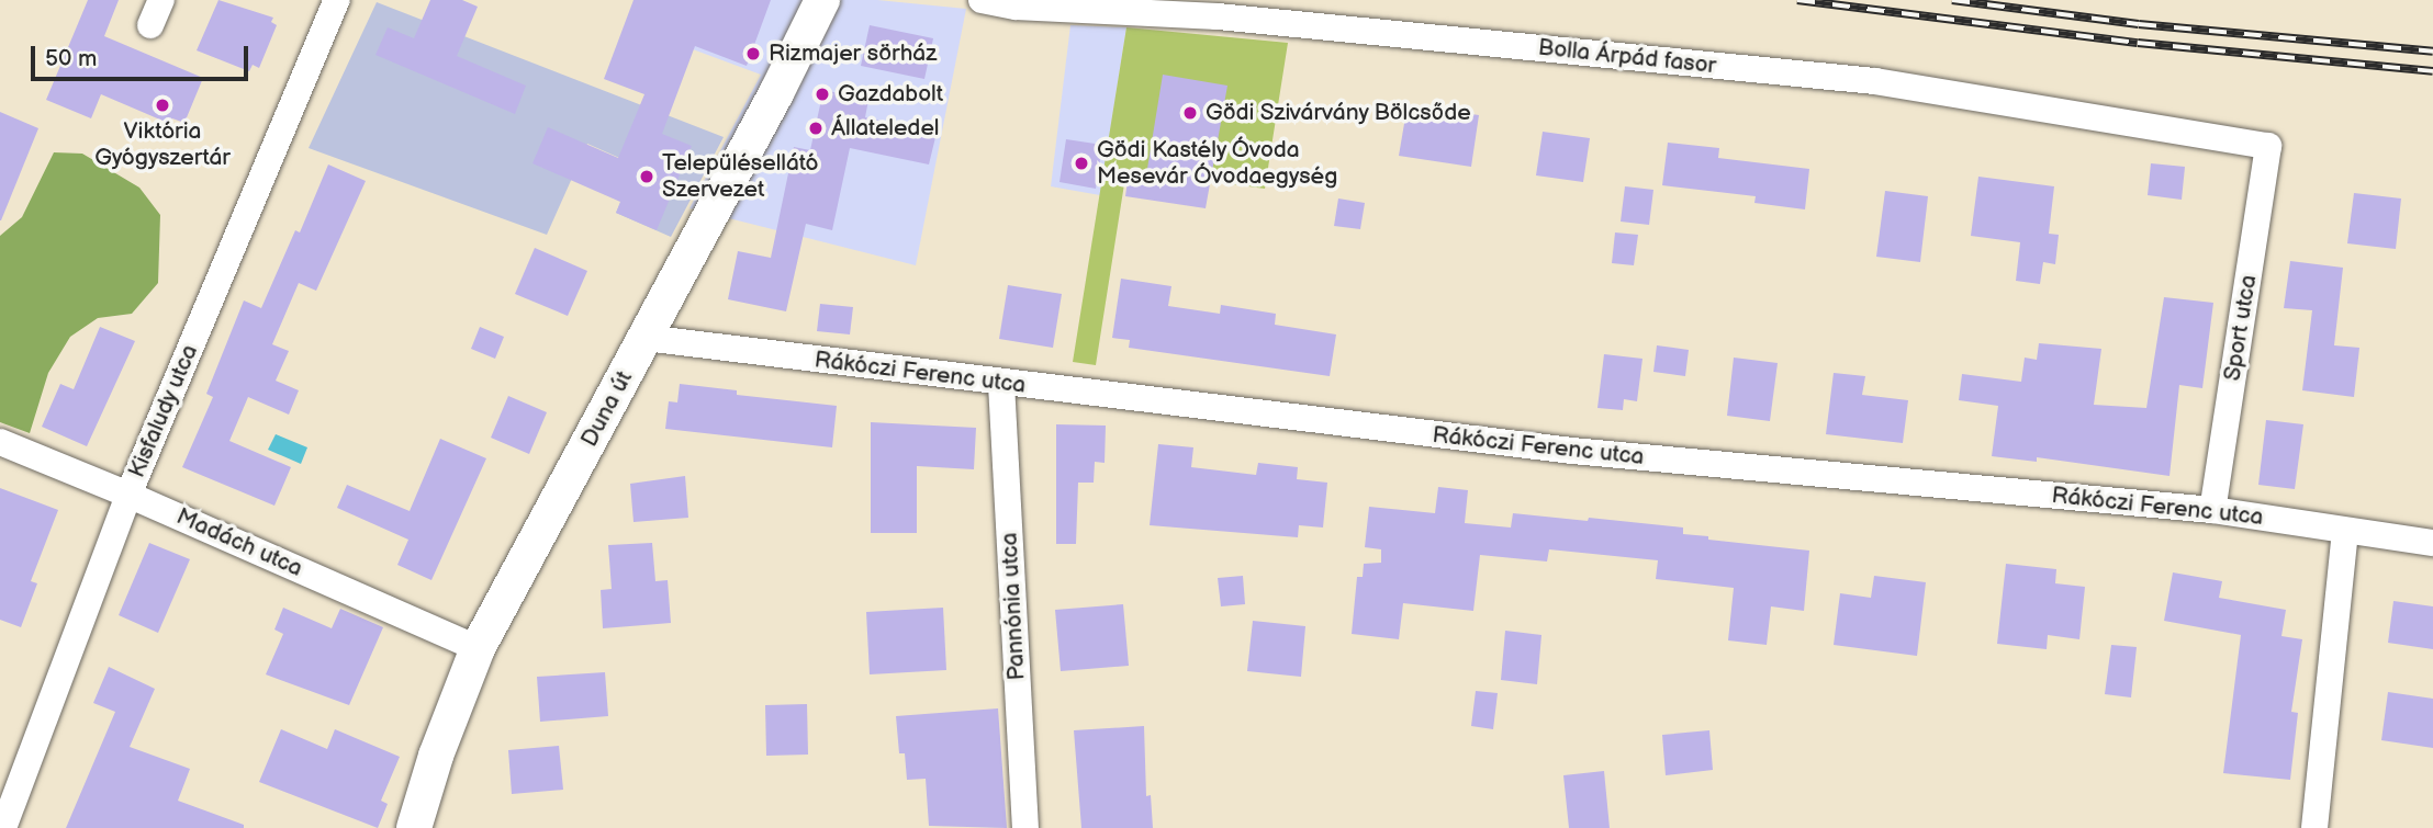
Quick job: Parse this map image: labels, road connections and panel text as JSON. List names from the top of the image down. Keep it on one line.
{"streets":{"street":["Bolla Árpád fasor","Sport utca","Rákóczi Ferenc utca","Duna út","Kisfaludy utca","Madách utca","Pannónia utca"]},"crossings":[["Bolla Árpád fasor","Sport utca"],["Sport utca","Rákóczi Ferenc utca"],["Rákóczi Ferenc utca","Duna út"],["Rákóczi Ferenc utca","Pannónia utca"],["Duna út","Madách utca"],["Kisfaludy utca","Madách utca"]],"places":["Rizmajer sörház","Gazdabolt","Viktória Gyógyszertár","Gödi Szivárvány Bölcsőde","Állateledel","Gödi Kastély Óvoda Mesevár Óvodaegység","Településellátó Szervezet"],"scale_bar":"50 m"}
